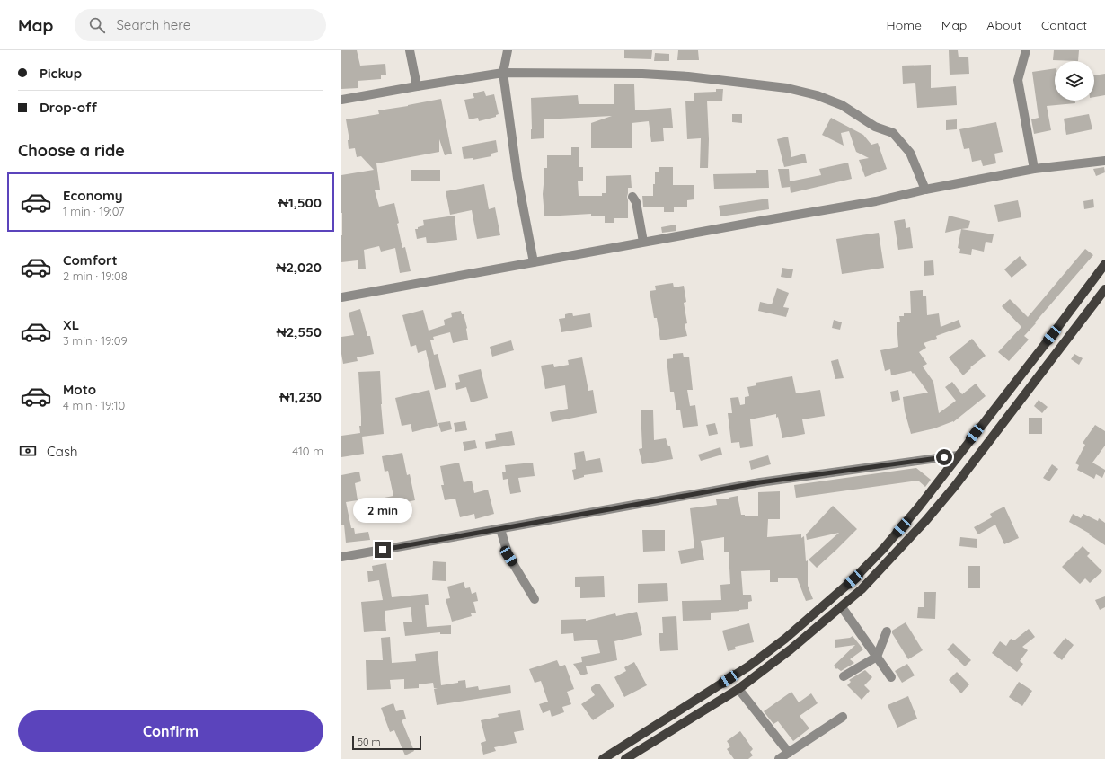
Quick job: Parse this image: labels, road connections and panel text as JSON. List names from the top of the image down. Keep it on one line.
{"scale_bar":"50 m","page":{"header":"Map","search":"Search here","nav":["Home","Map","About","Contact"],"banner":["Pickup","Drop-off"],"heading":"Choose a ride","list":[{"name":"Economy","note":"1 min · 19:07","value":"₦1,500"},{"name":"Comfort","note":"2 min · 19:08","value":"₦2,020"},{"name":"XL","note":"3 min · 19:09","value":"₦2,550"},{"name":"Moto","note":"4 min · 19:10","value":"₦1,230"}],"pay":["Cash","410 m"],"bubble":"2 min","buttons":"Confirm","scale":"50 m"}}
